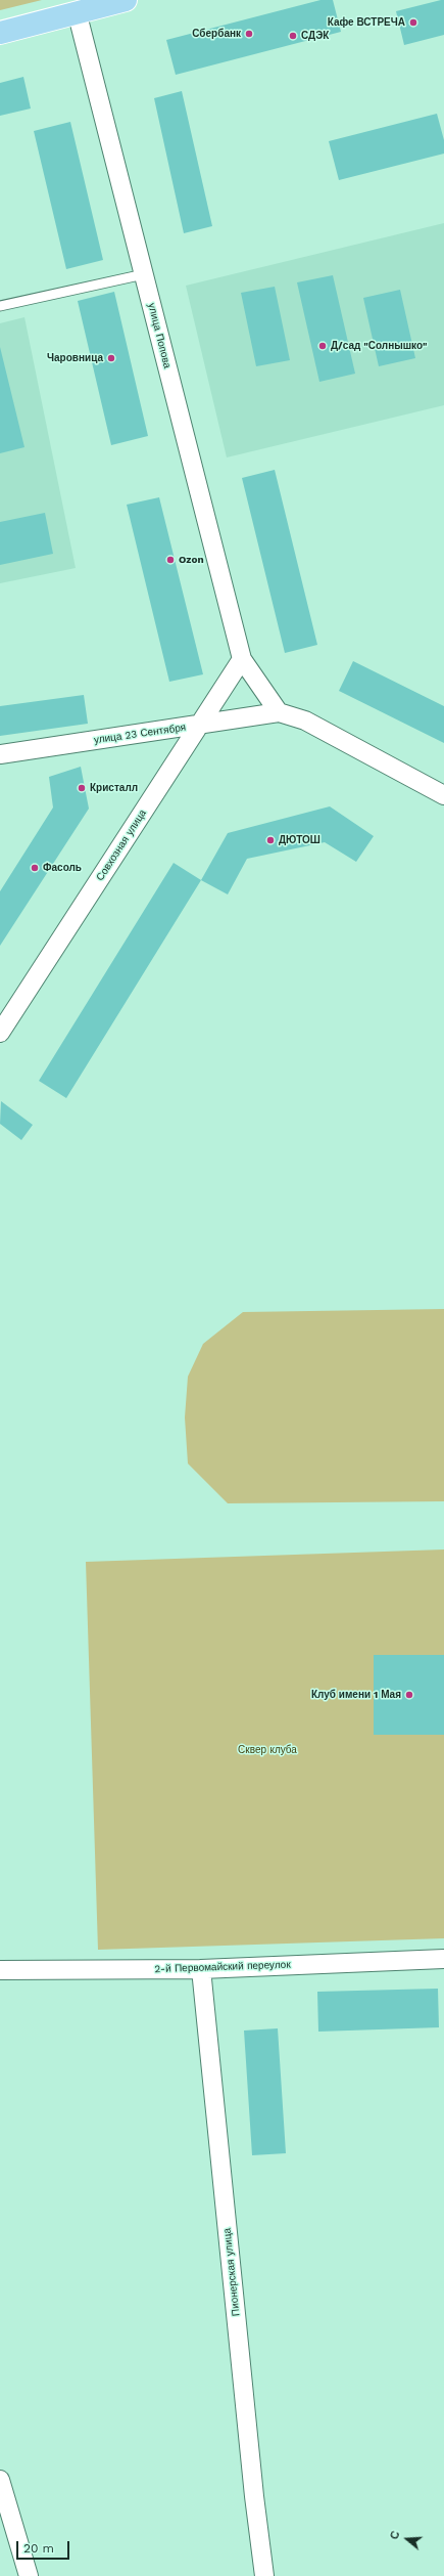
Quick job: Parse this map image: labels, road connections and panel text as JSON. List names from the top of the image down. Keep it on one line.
{"streets":{"street":["улица Попова","улица 23 Сентября","Совхозная улица","2-й Первомайский переулок","Пионерская улица"]},"crossings":[["улица Попова","Совхозная улица"],["улица 23 Сентября","Совхозная улица"],["2-й Первомайский переулок","Пионерская улица"]],"parks":["Сквер клуба"],"places":["Кафе ВСТРЕЧА","Сбербанк","СДЭК","Д/сад \"Солнышко\"","Чаровница","Ozon","Кристалл","ДЮТОШ","Фасоль","Клуб имени 1 Мая"],"scale_bar":"20 m","north":"left"}
